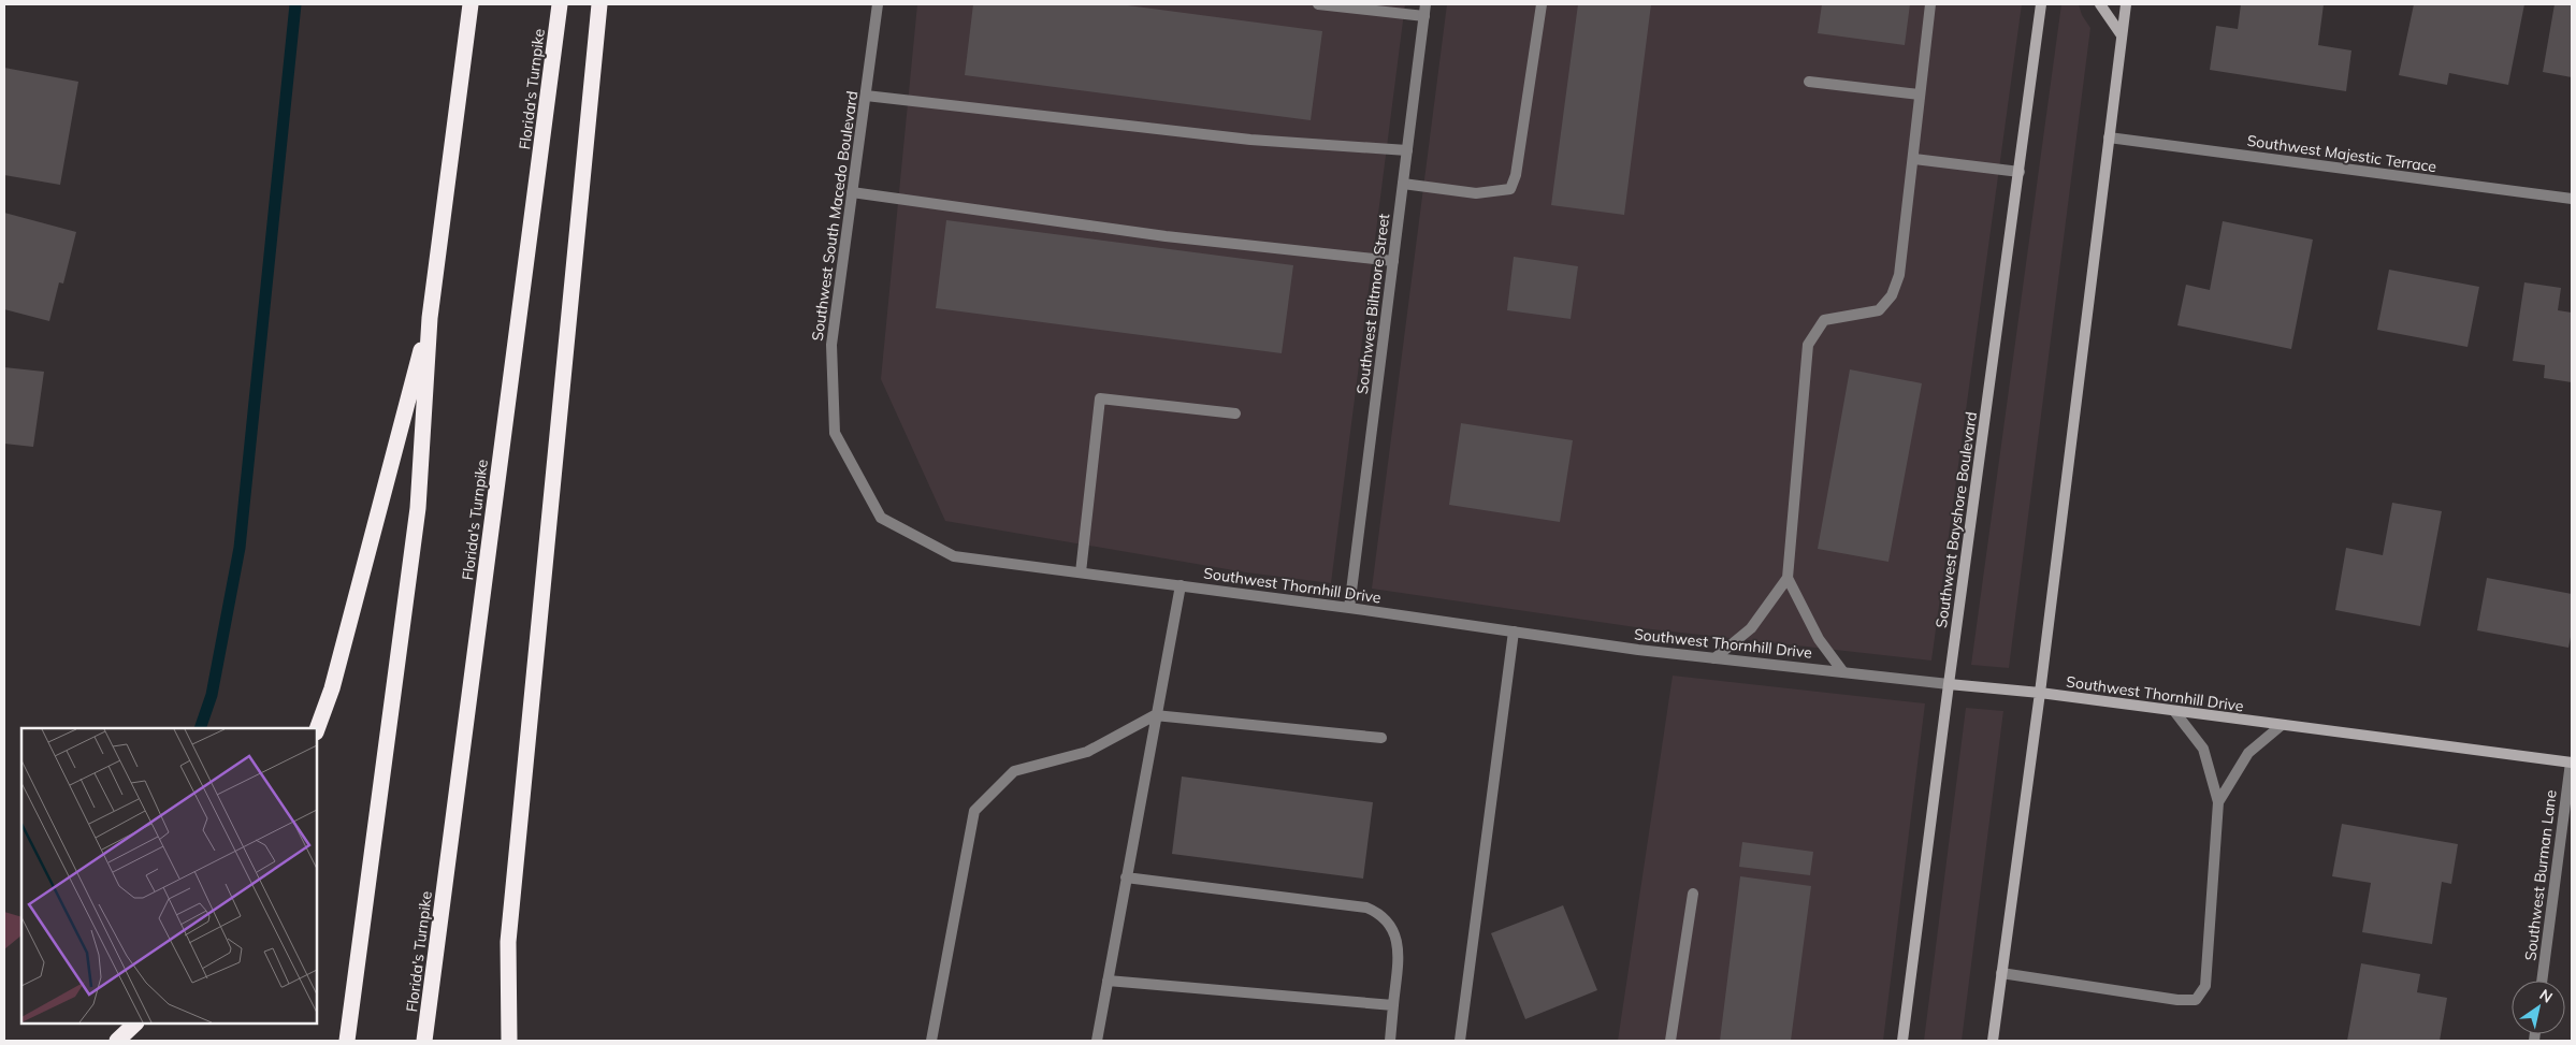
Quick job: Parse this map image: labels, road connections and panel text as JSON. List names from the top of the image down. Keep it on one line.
{"streets":{"highway":["Florida's Turnpike"],"main road":["Southwest Bayshore Boulevard","Southwest Thornhill Drive"],"street":["Southwest Majestic Terrace","Southwest South Macedo Boulevard","Southwest Biltmore Street","Southwest Burman Lane"]},"crossings":[["Southwest South Macedo Boulevard","Southwest Thornhill Drive"],["Southwest Biltmore Street","Southwest Thornhill Drive"],["Southwest Bayshore Boulevard","Southwest Thornhill Drive"],["Southwest Thornhill Drive","Southwest Burman Lane"]],"north":"top right"}
